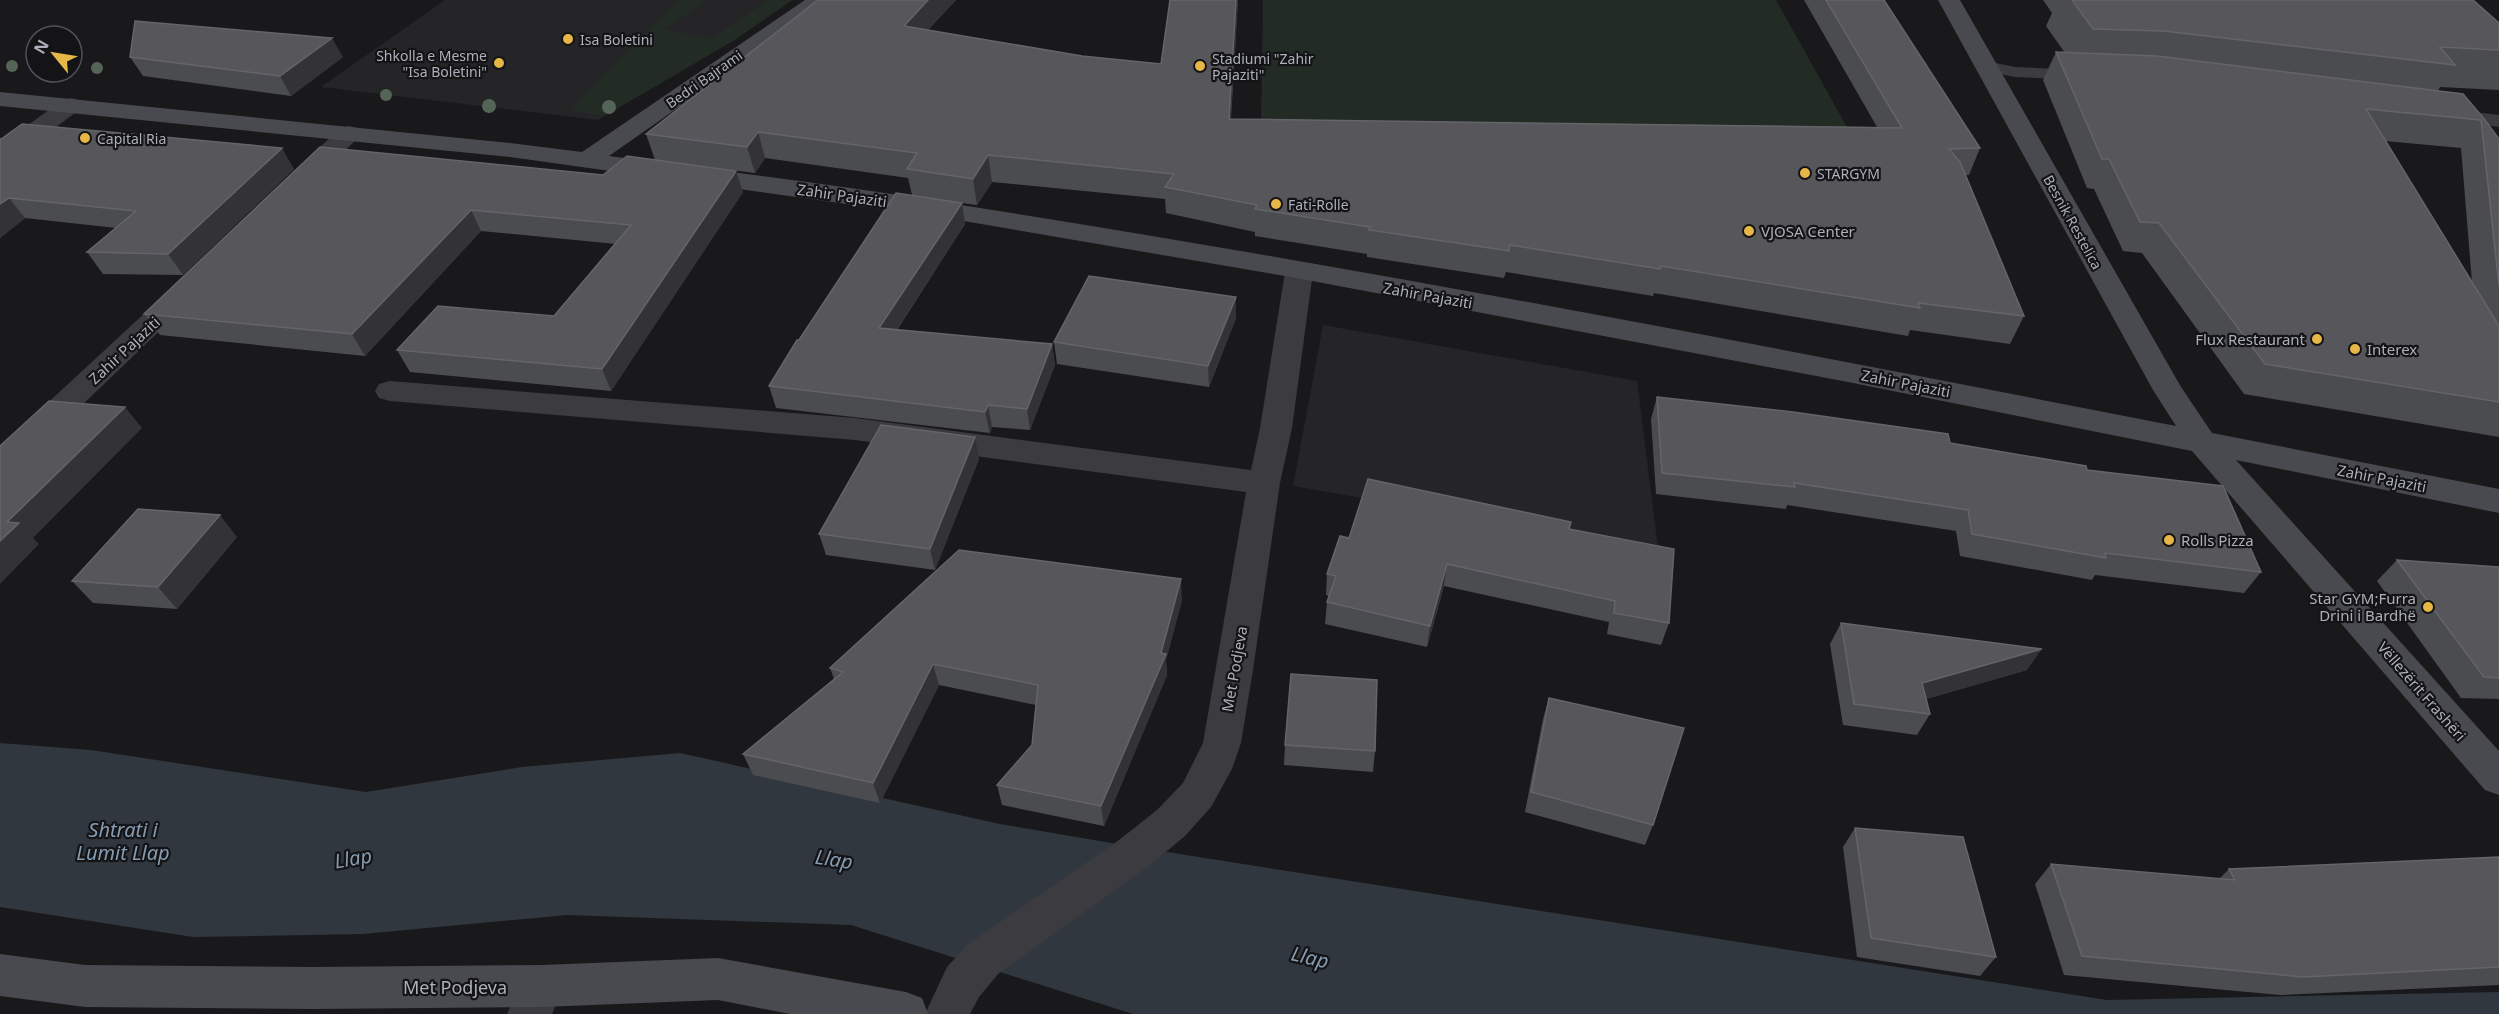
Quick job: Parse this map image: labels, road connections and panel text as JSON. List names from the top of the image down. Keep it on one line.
{"streets":{"main road":["Bedri Bajrami","Zahir Pajaziti","Besnik Restelica","Met Podjeva","Vëllezërit Frashëri"]},"crossings":[["Bedri Bajrami","Zahir Pajaziti"],["Zahir Pajaziti","Besnik Restelica"],["Zahir Pajaziti","Met Podjeva"],["Zahir Pajaziti","Vëllezërit Frashëri"],["Besnik Restelica","Vëllezërit Frashëri"]],"water":["Shtrati i Lumit Llap","Llap"],"places":["Isa Boletini","Shkolla e Mesme \"Isa Boletini\"","Stadiumi \"Zahir Pajaziti\"","Capital Ria","STARGYM","Fati-Rolle","VJOSA Center","Flux Restaurant","Interex","Rolls Pizza","Star GYM;Furra Drini i Bardhë"],"north":"top left"}
